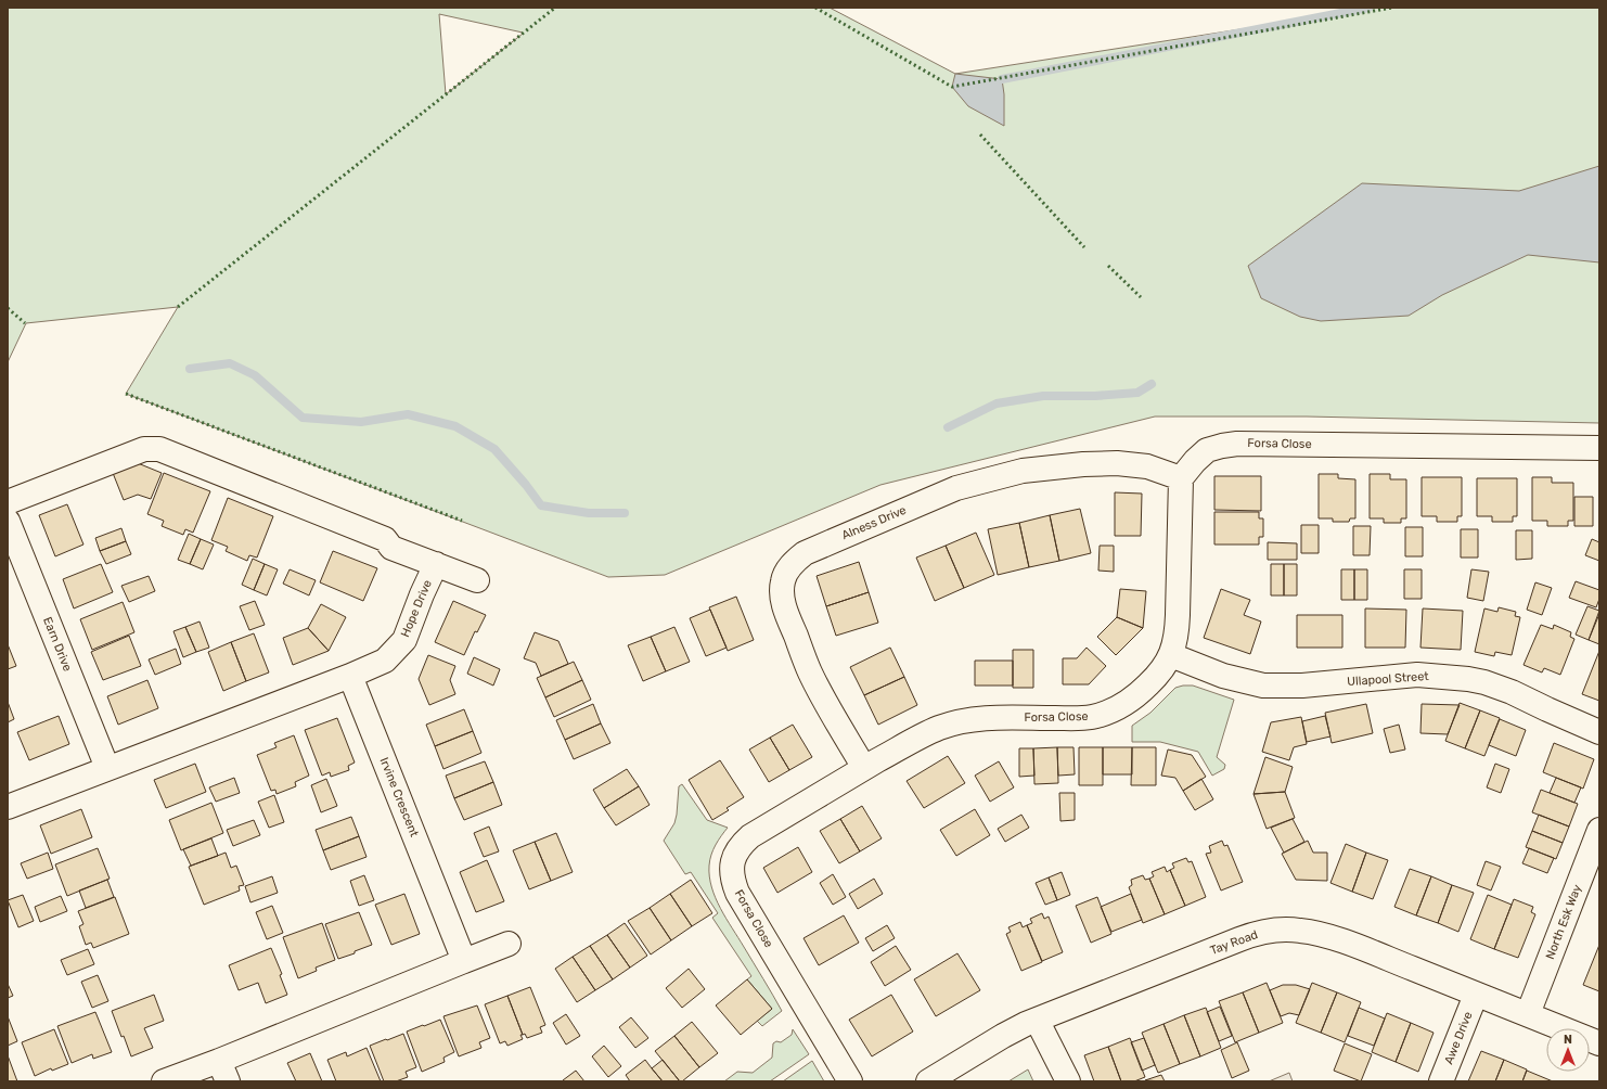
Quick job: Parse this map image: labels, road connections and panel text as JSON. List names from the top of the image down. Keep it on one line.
{"streets":{"street":["Forsa Close","Alness Drive","Hope Drive","Earn Drive","Ullapool Street","Irvine Crescent","North Esk Way","Tay Road","Awe Drive"]},"crossings":[["Forsa Close","Alness Drive"],["Forsa Close","Ullapool Street"],["Hope Drive","Irvine Crescent"],["North Esk Way","Tay Road"],["Tay Road","Awe Drive"]],"north":"top"}
